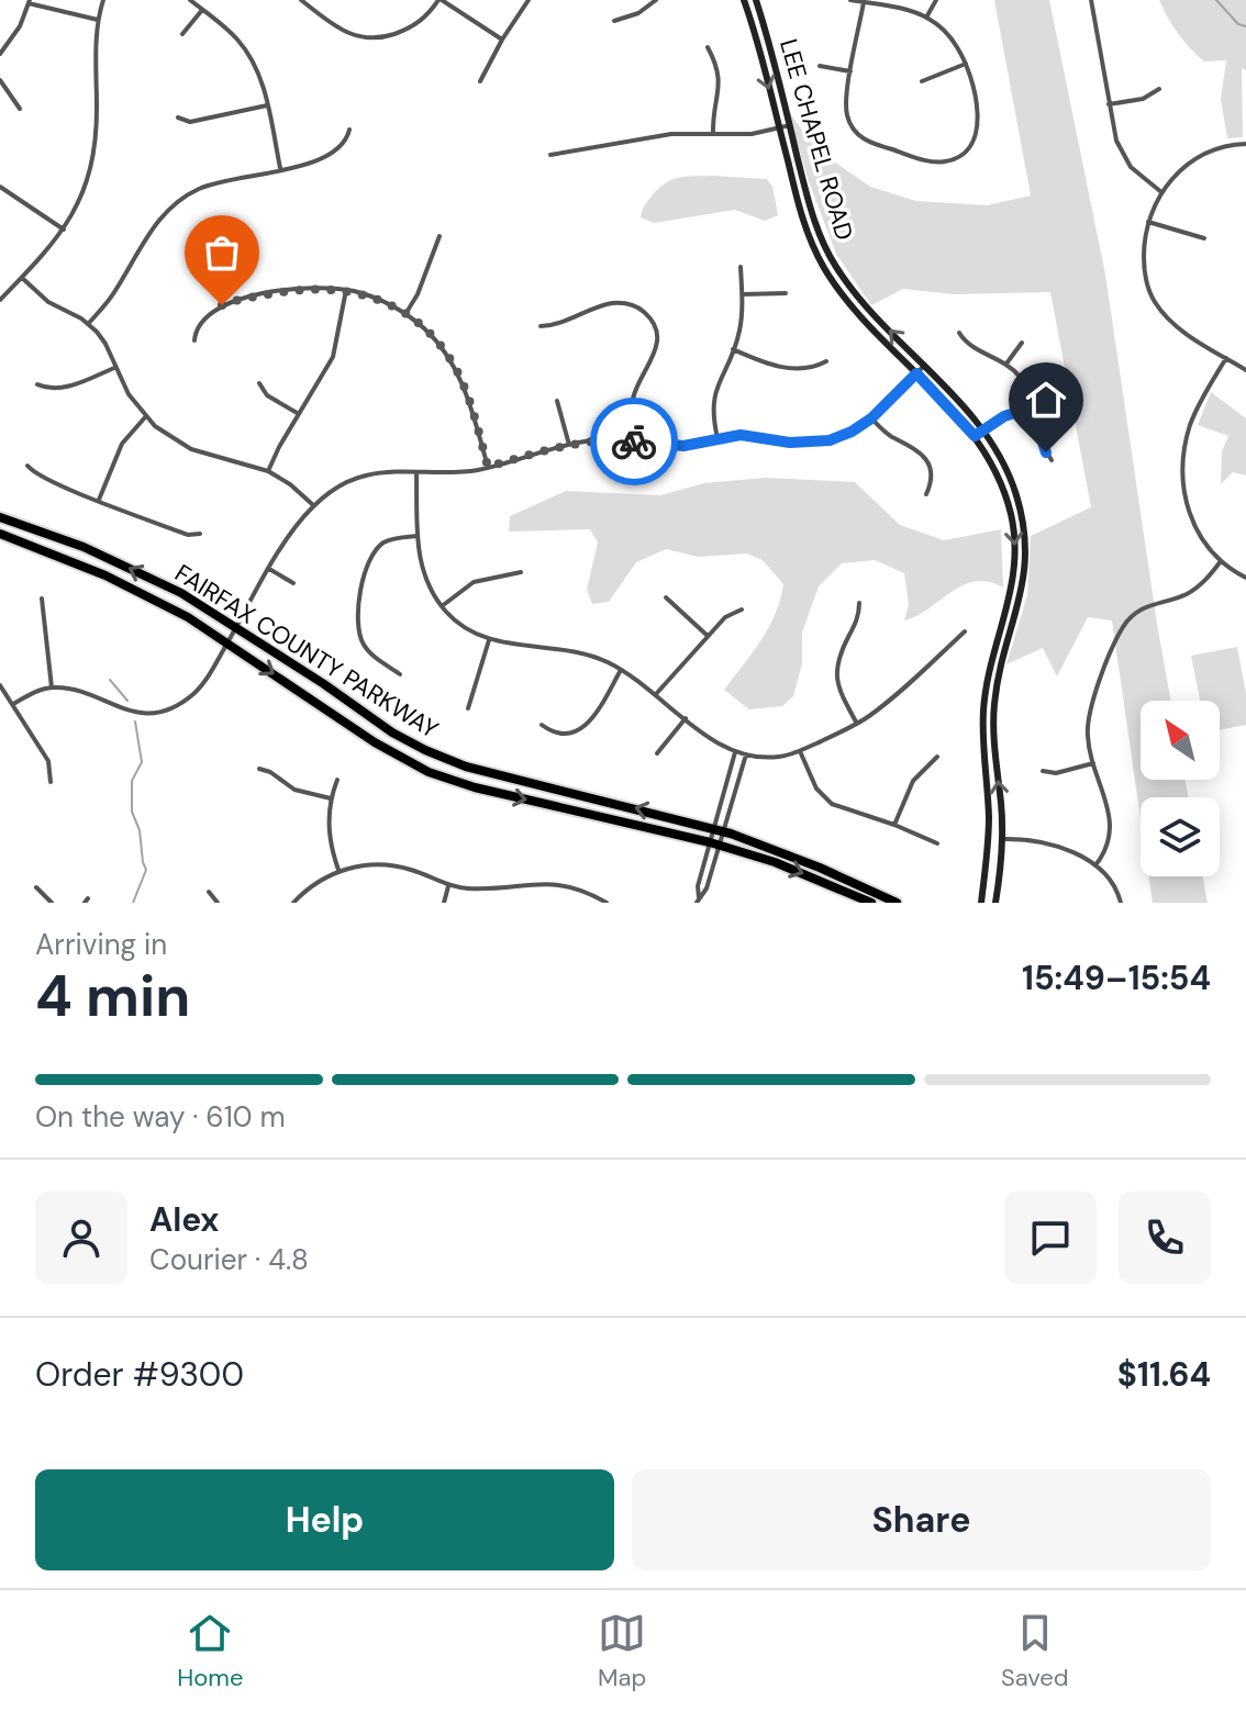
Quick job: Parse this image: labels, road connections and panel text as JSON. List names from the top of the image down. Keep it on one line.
{"streets":{"highway":["FAIRFAX COUNTY PARKWAY"],"main road":["LEE CHAPEL ROAD"]},"north":"top left","page":{"heading":["4 min","Arriving in","15:49–15:54"],"panel":["Alex","Courier · 4.8","Order #9300","$11.64"],"bar":"On the way · 610 m","buttons":["Help","Share"],"tabs":["Home","Map","Saved"]}}
